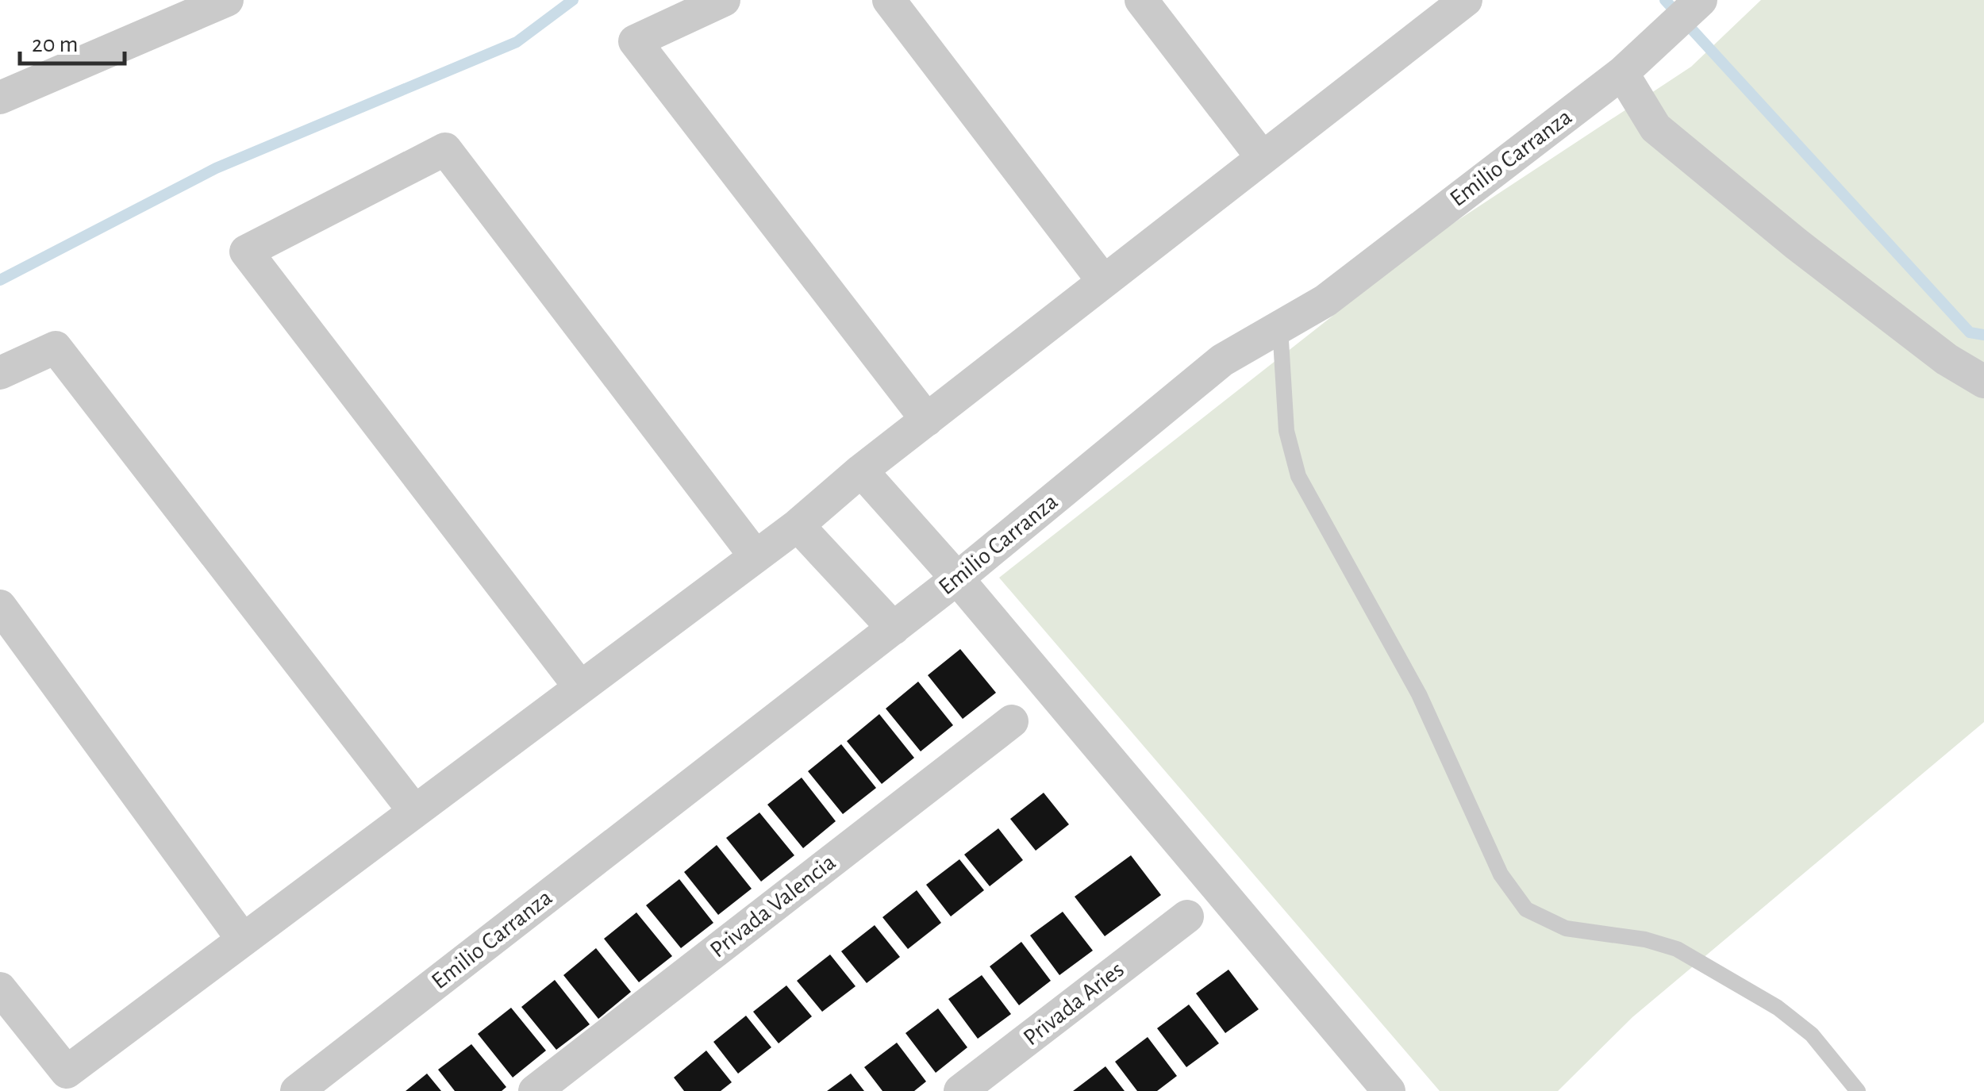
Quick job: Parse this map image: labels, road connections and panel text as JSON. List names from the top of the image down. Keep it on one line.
{"streets":{"street":["Emilio Carranza","Privada Valencia","Privada Aries"]},"scale_bar":"20 m"}
